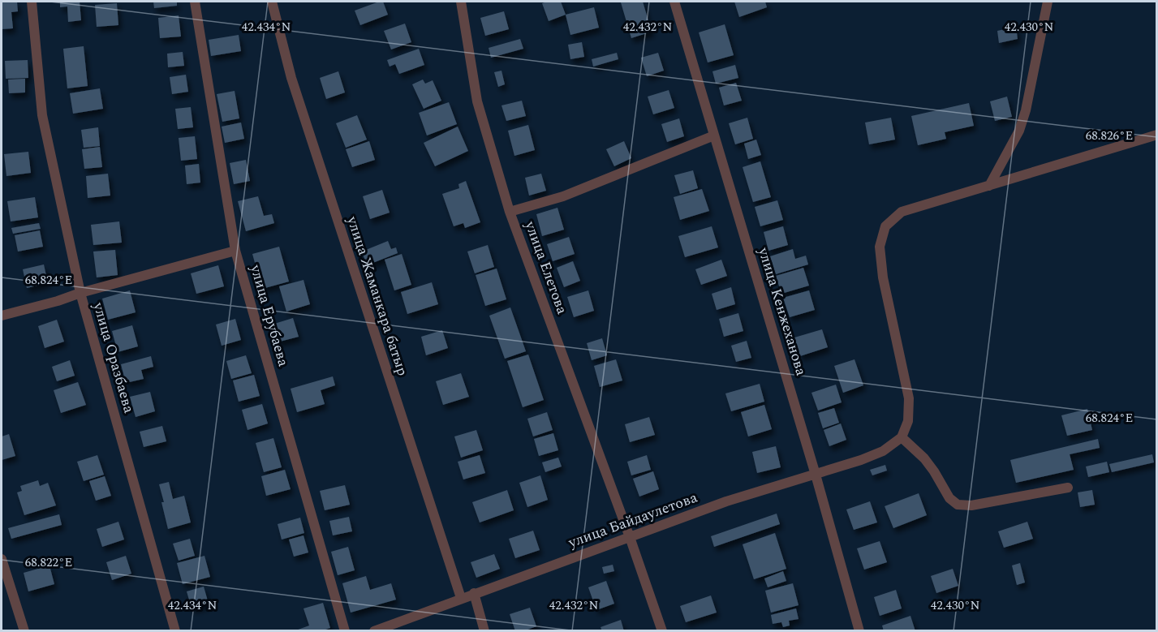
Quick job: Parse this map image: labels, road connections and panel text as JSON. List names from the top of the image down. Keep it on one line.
{"streets":{"street":["улица Елетова","улица Жаманкара батыр","улица Кенжеханова","улица Ерубаева","улица Оразбаева","улица Байдаулетова"]},"crossings":[["улица Елетова","улица Байдаулетова"],["улица Жаманкара батыр","улица Байдаулетова"],["улица Кенжеханова","улица Байдаулетова"]],"coordinates":["42.434°N","42.432°N","42.430°N","68.826°E","68.824°E","68.822°E"]}
